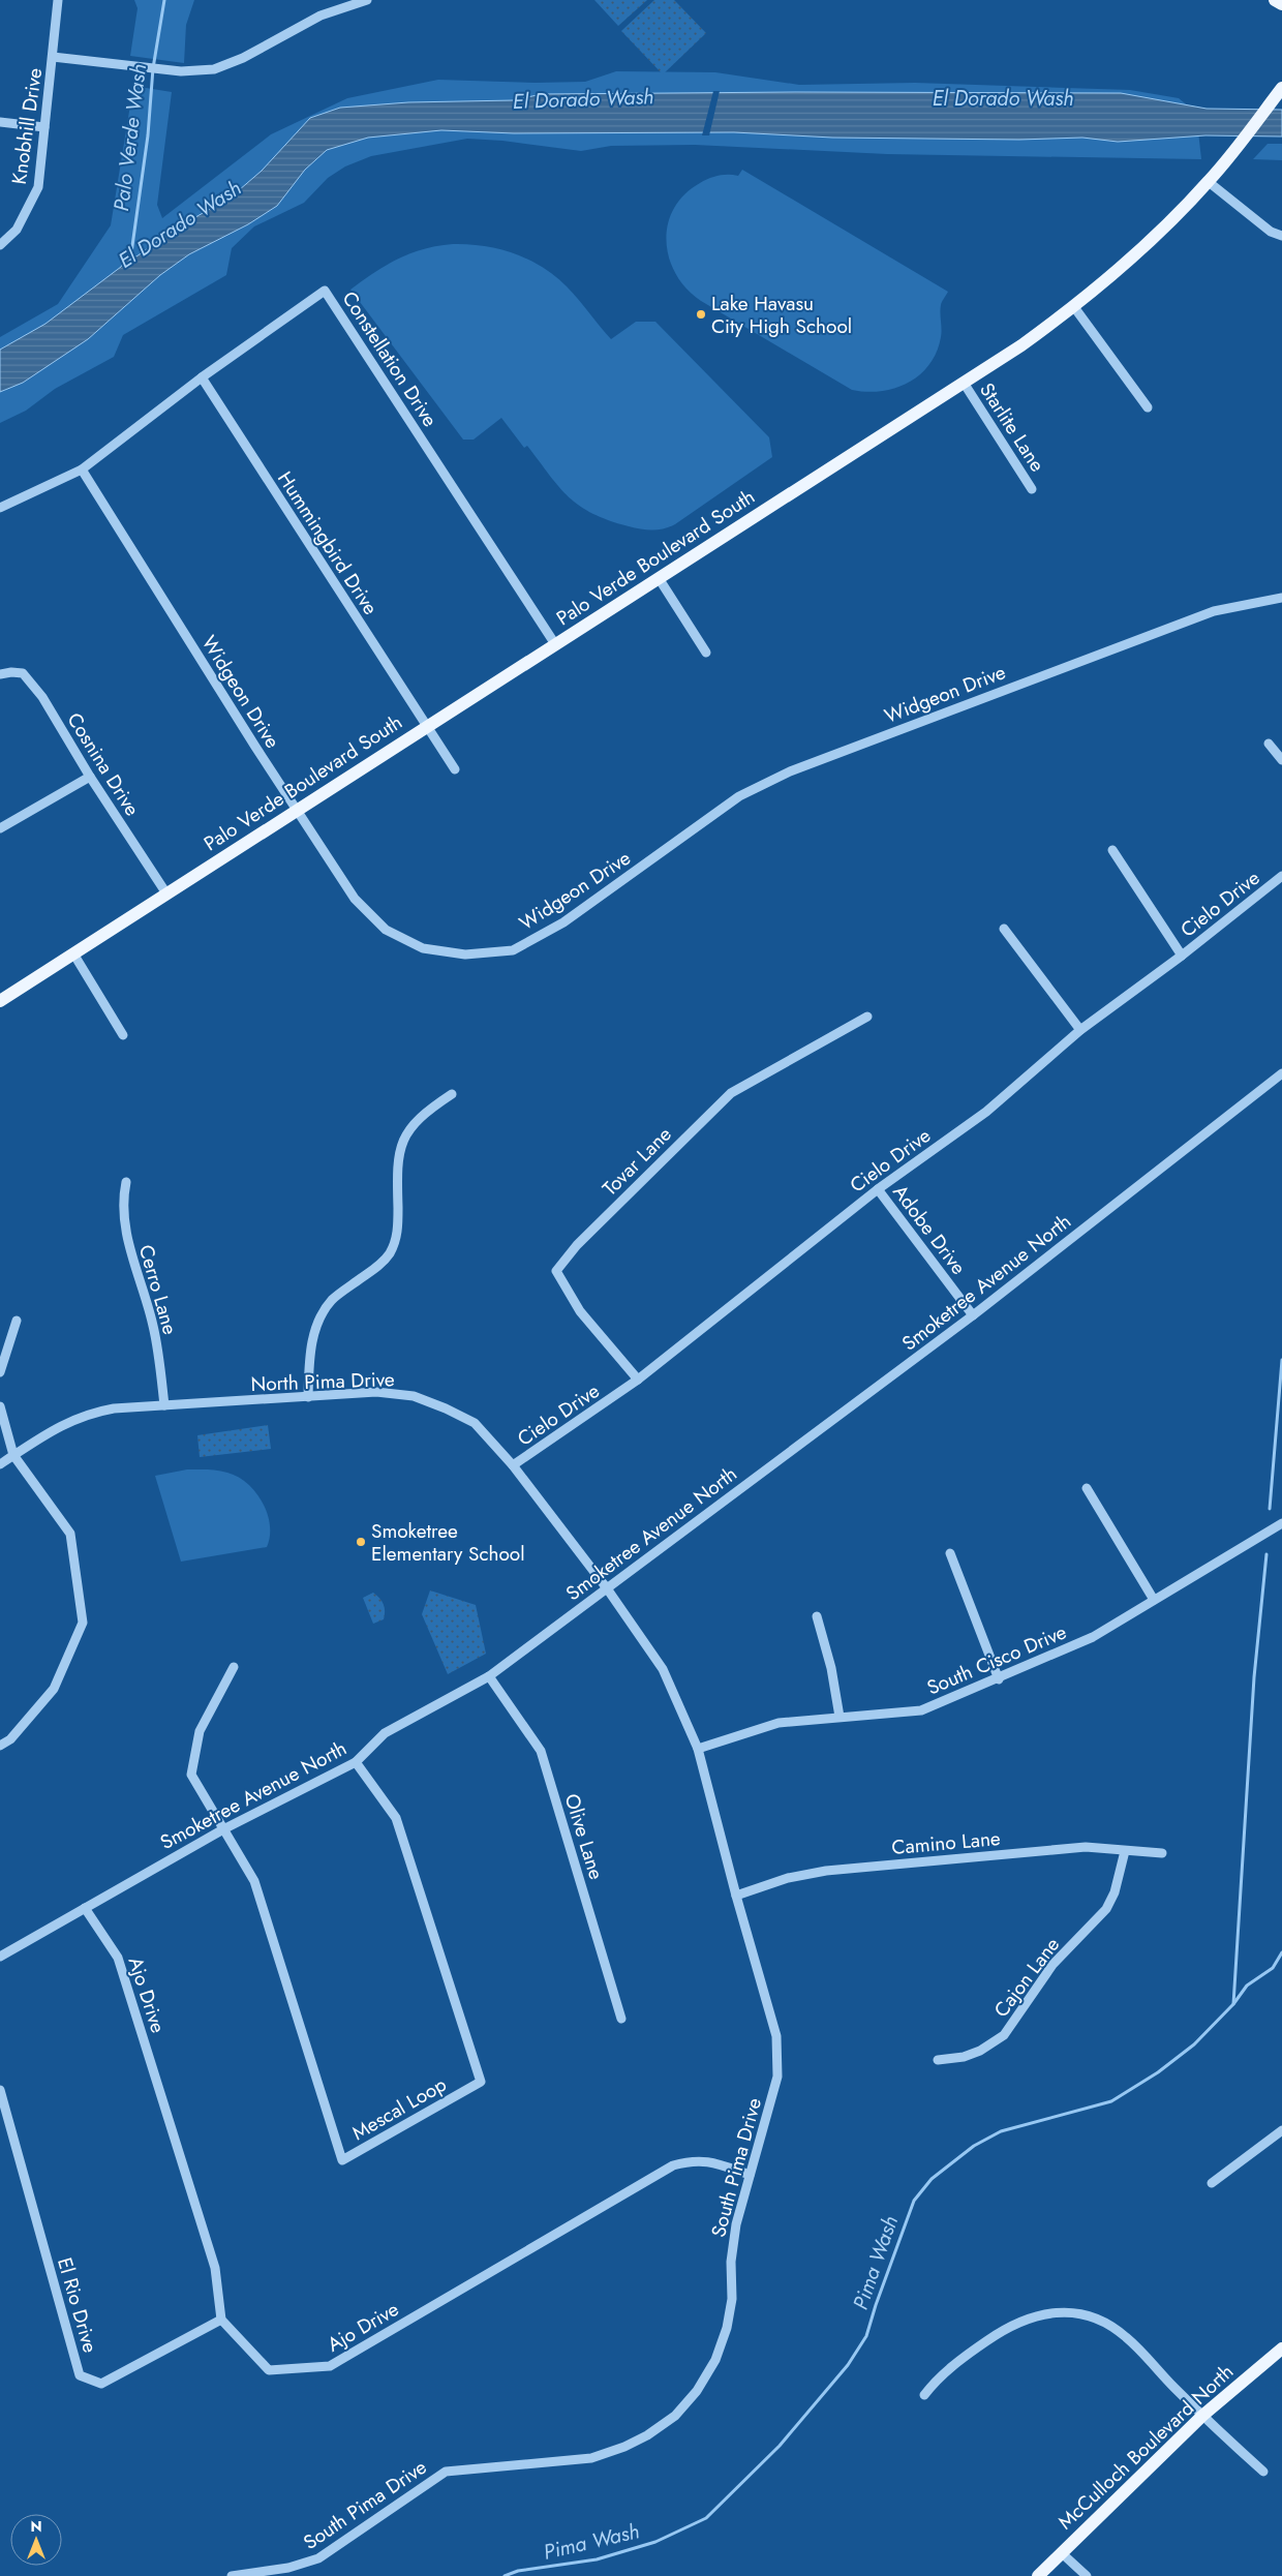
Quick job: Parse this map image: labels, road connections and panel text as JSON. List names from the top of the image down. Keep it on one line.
{"streets":{"main road":["Palo Verde Boulevard South","McCulloch Boulevard North"],"street":["Knobhill Drive","Constellation Drive","Starlite Lane","Hummingbird Drive","Widgeon Drive","Cosnina Drive","Cielo Drive","Tovar Lane","Adobe Drive","Smoketree Avenue North","Cerro Lane","North Pima Drive","South Cisco Drive","Olive Lane","Camino Lane","Cajon Lane","Ajo Drive","Mescal Loop","South Pima Drive","El Rio Drive"]},"crossings":[["Constellation Drive","Hummingbird Drive"],["Constellation Drive","Palo Verde Boulevard South"],["Constellation Drive","Widgeon Drive"],["Starlite Lane","Palo Verde Boulevard South"],["Hummingbird Drive","Palo Verde Boulevard South"],["Palo Verde Boulevard South","Widgeon Drive"],["Palo Verde Boulevard South","Cosnina Drive"],["Cielo Drive","Tovar Lane"],["Cielo Drive","Adobe Drive"],["Cielo Drive","North Pima Drive"],["Adobe Drive","Smoketree Avenue North"],["Smoketree Avenue North","North Pima Drive"],["Smoketree Avenue North","Olive Lane"],["Smoketree Avenue North","Ajo Drive"],["Smoketree Avenue North","Mescal Loop"],["Smoketree Avenue North","South Pima Drive"],["Cerro Lane","North Pima Drive"],["North Pima Drive","South Pima Drive"],["South Cisco Drive","South Pima Drive"],["Camino Lane","Cajon Lane"],["Camino Lane","South Pima Drive"],["Ajo Drive","South Pima Drive"],["Ajo Drive","El Rio Drive"]],"water":["El Dorado Wash","Palo Verde Wash","Pima Wash"],"places":["Lake Havasu City High School","Smoketree Elementary School"],"north":"top"}
